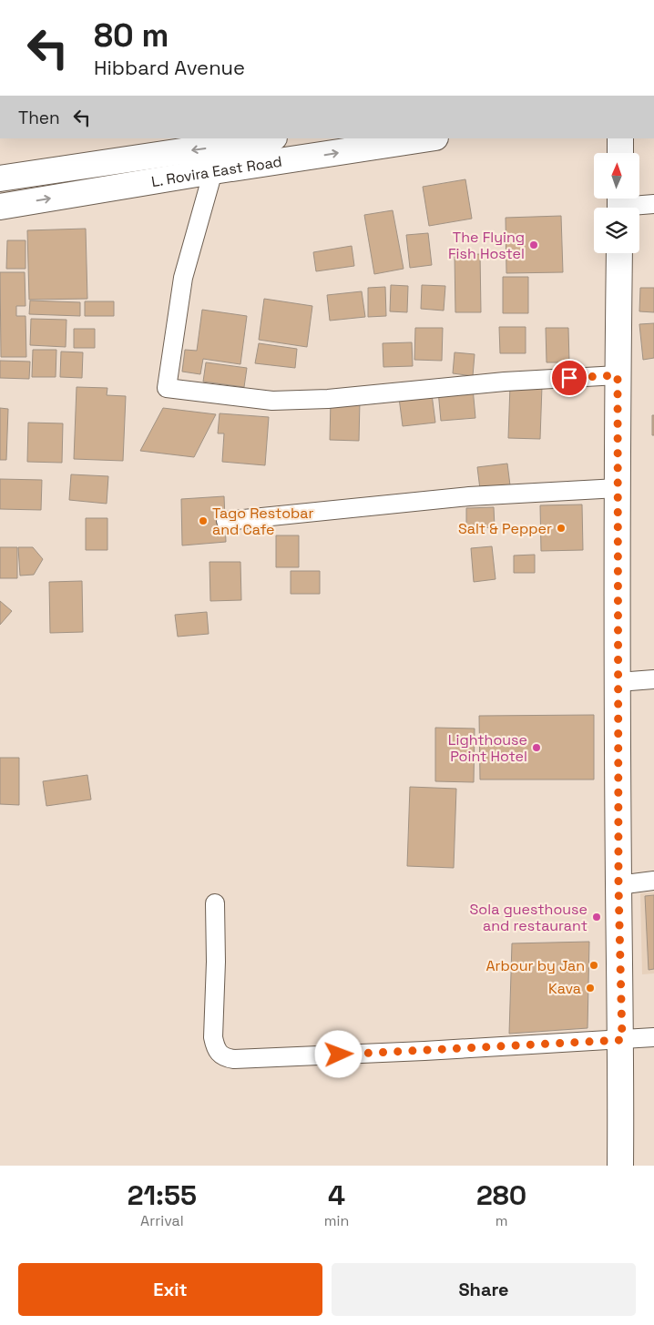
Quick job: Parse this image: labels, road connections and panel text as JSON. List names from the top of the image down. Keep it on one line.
{"streets":{"main road":["L. Rovira East Road"]},"places":["The Flying Fish Hostel","Tago Restobar and Cafe","Salt & Pepper","Lighthouse Point Hotel","Sola guesthouse and restaurant","Arbour by Jan","Kava"],"north":"top","page":{"turn":["80 m","Hibbard Avenue"],"then":"Then","eta":["21:55","Arrival","4","min","280","m"],"buttons":["Exit","Share"]}}
